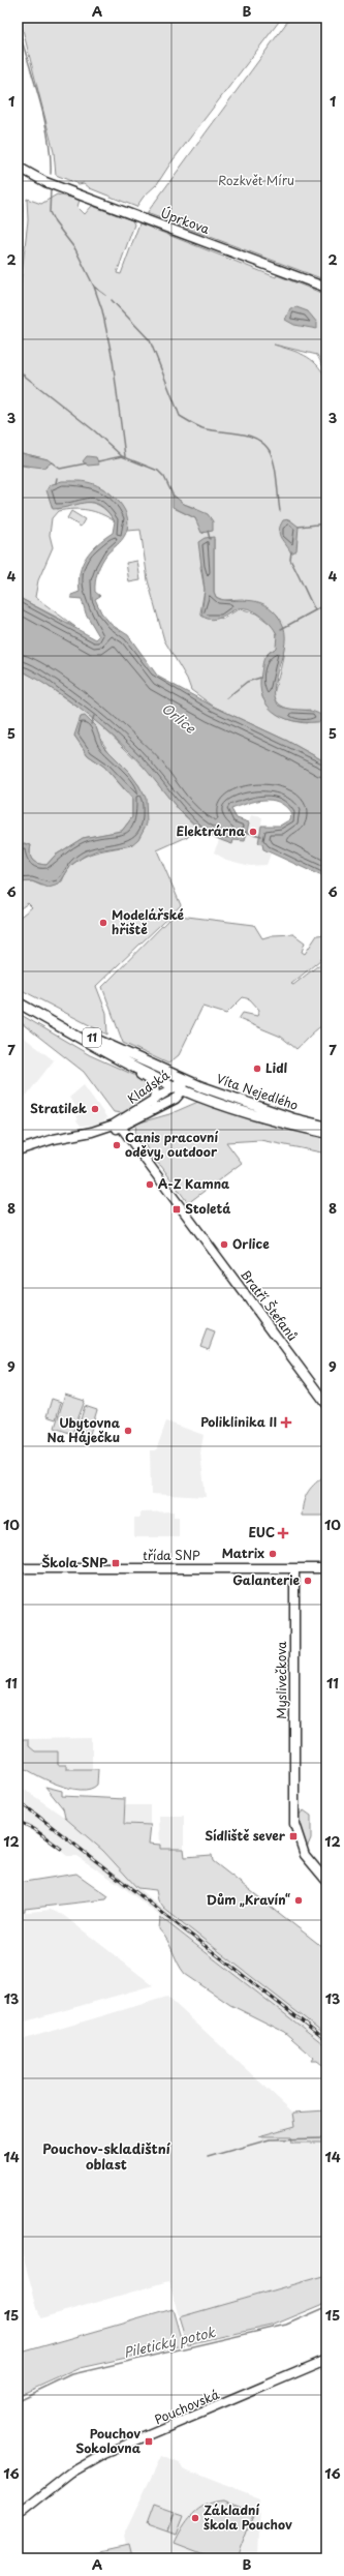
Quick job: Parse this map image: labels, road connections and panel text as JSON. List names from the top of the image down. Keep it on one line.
{"streets":{"main road":["11","Víta Nejedlého"],"street":["Úprkova","Kladská","Bratří Štefanů","třída SNP","Myslivečkova","Pouchovská"]},"crossings":[["11","Kladská"],["11","Víta Nejedlého"],["Kladská","Víta Nejedlého"],["Kladská","Bratří Štefanů"],["třída SNP","Myslivečkova"]],"districts":["Pouchov-skladištní oblast"],"water":["Orlice","Piletický potok"],"parks":["Rozkvět Míru"],"places":{"other":["Elektrárna","Modelářské hřiště","Lidl","Stratilek","Canis pracovní oděvy, outdoor","A-Z Kamna","Orlice","Ubytovna Na Háječku","Matrix","Galanterie","Dům „Kravín“","Základní škola Pouchov"],"transit":["Stoletá","Škola SNP","Sídliště sever","Pouchov Sokolovna"],"health":["Poliklinika II","EUC"]},"grid":{"columns":["A","B"],"rows":["1","2","3","4","5","6","7","8","9","10","11","12","13","14","15","16"]}}
